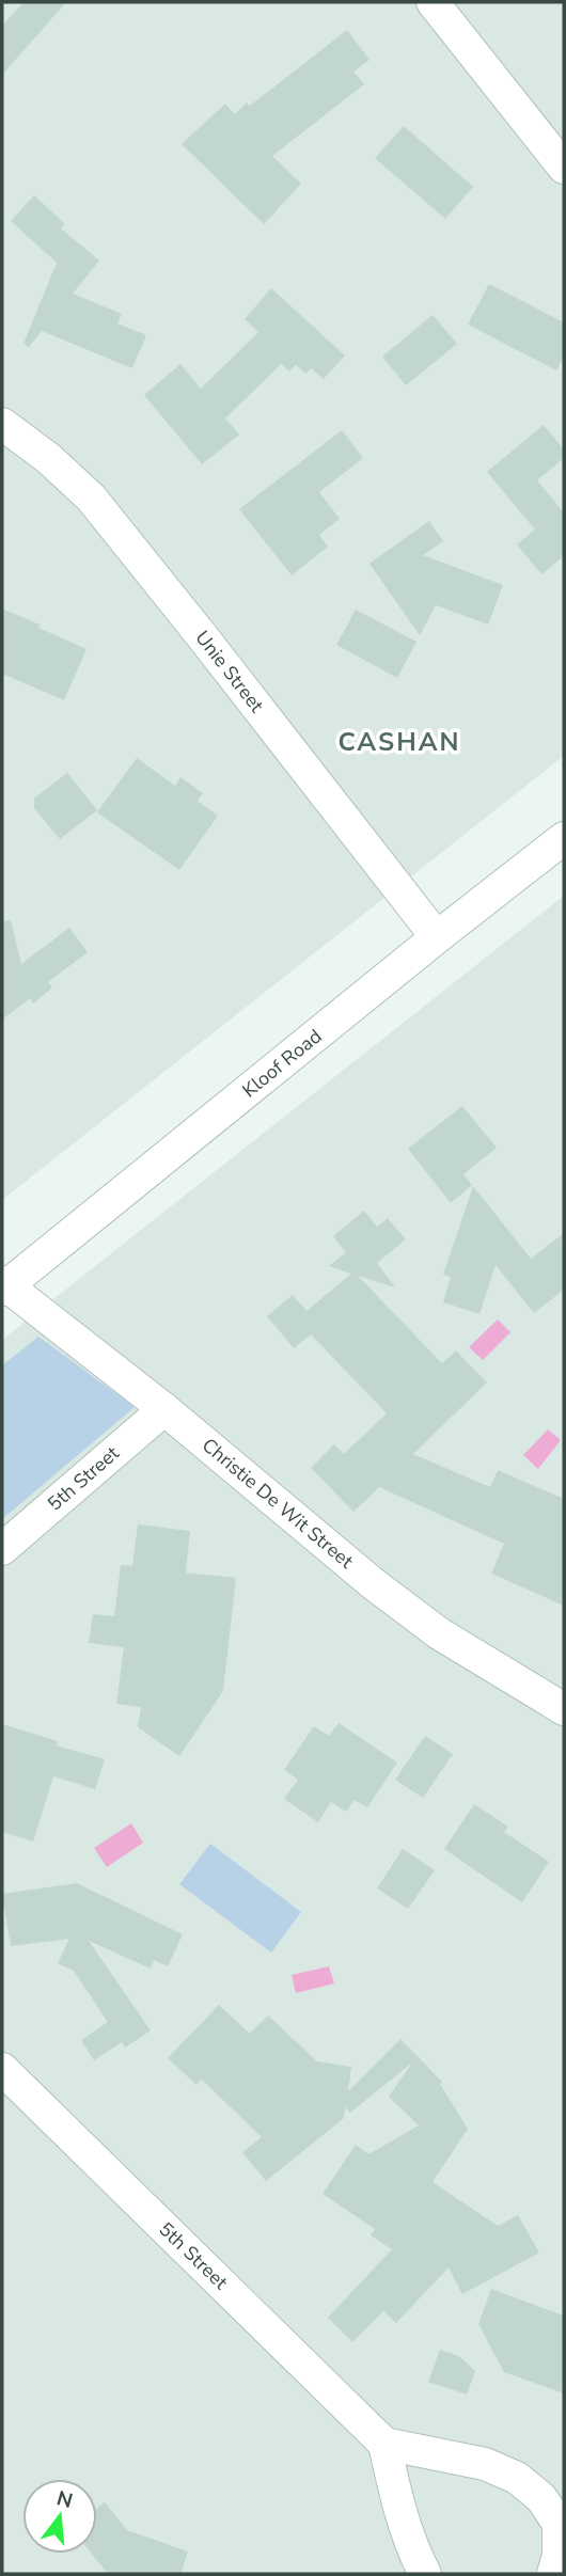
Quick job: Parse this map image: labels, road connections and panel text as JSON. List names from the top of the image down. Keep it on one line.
{"streets":{"street":["Unie Street","Kloof Road","5th Street","Christie De Wit Street"]},"crossings":[["Unie Street","Kloof Road"],["Kloof Road","Christie De Wit Street"],["5th Street","Christie De Wit Street"]],"districts":["CASHAN"],"north":"top"}
